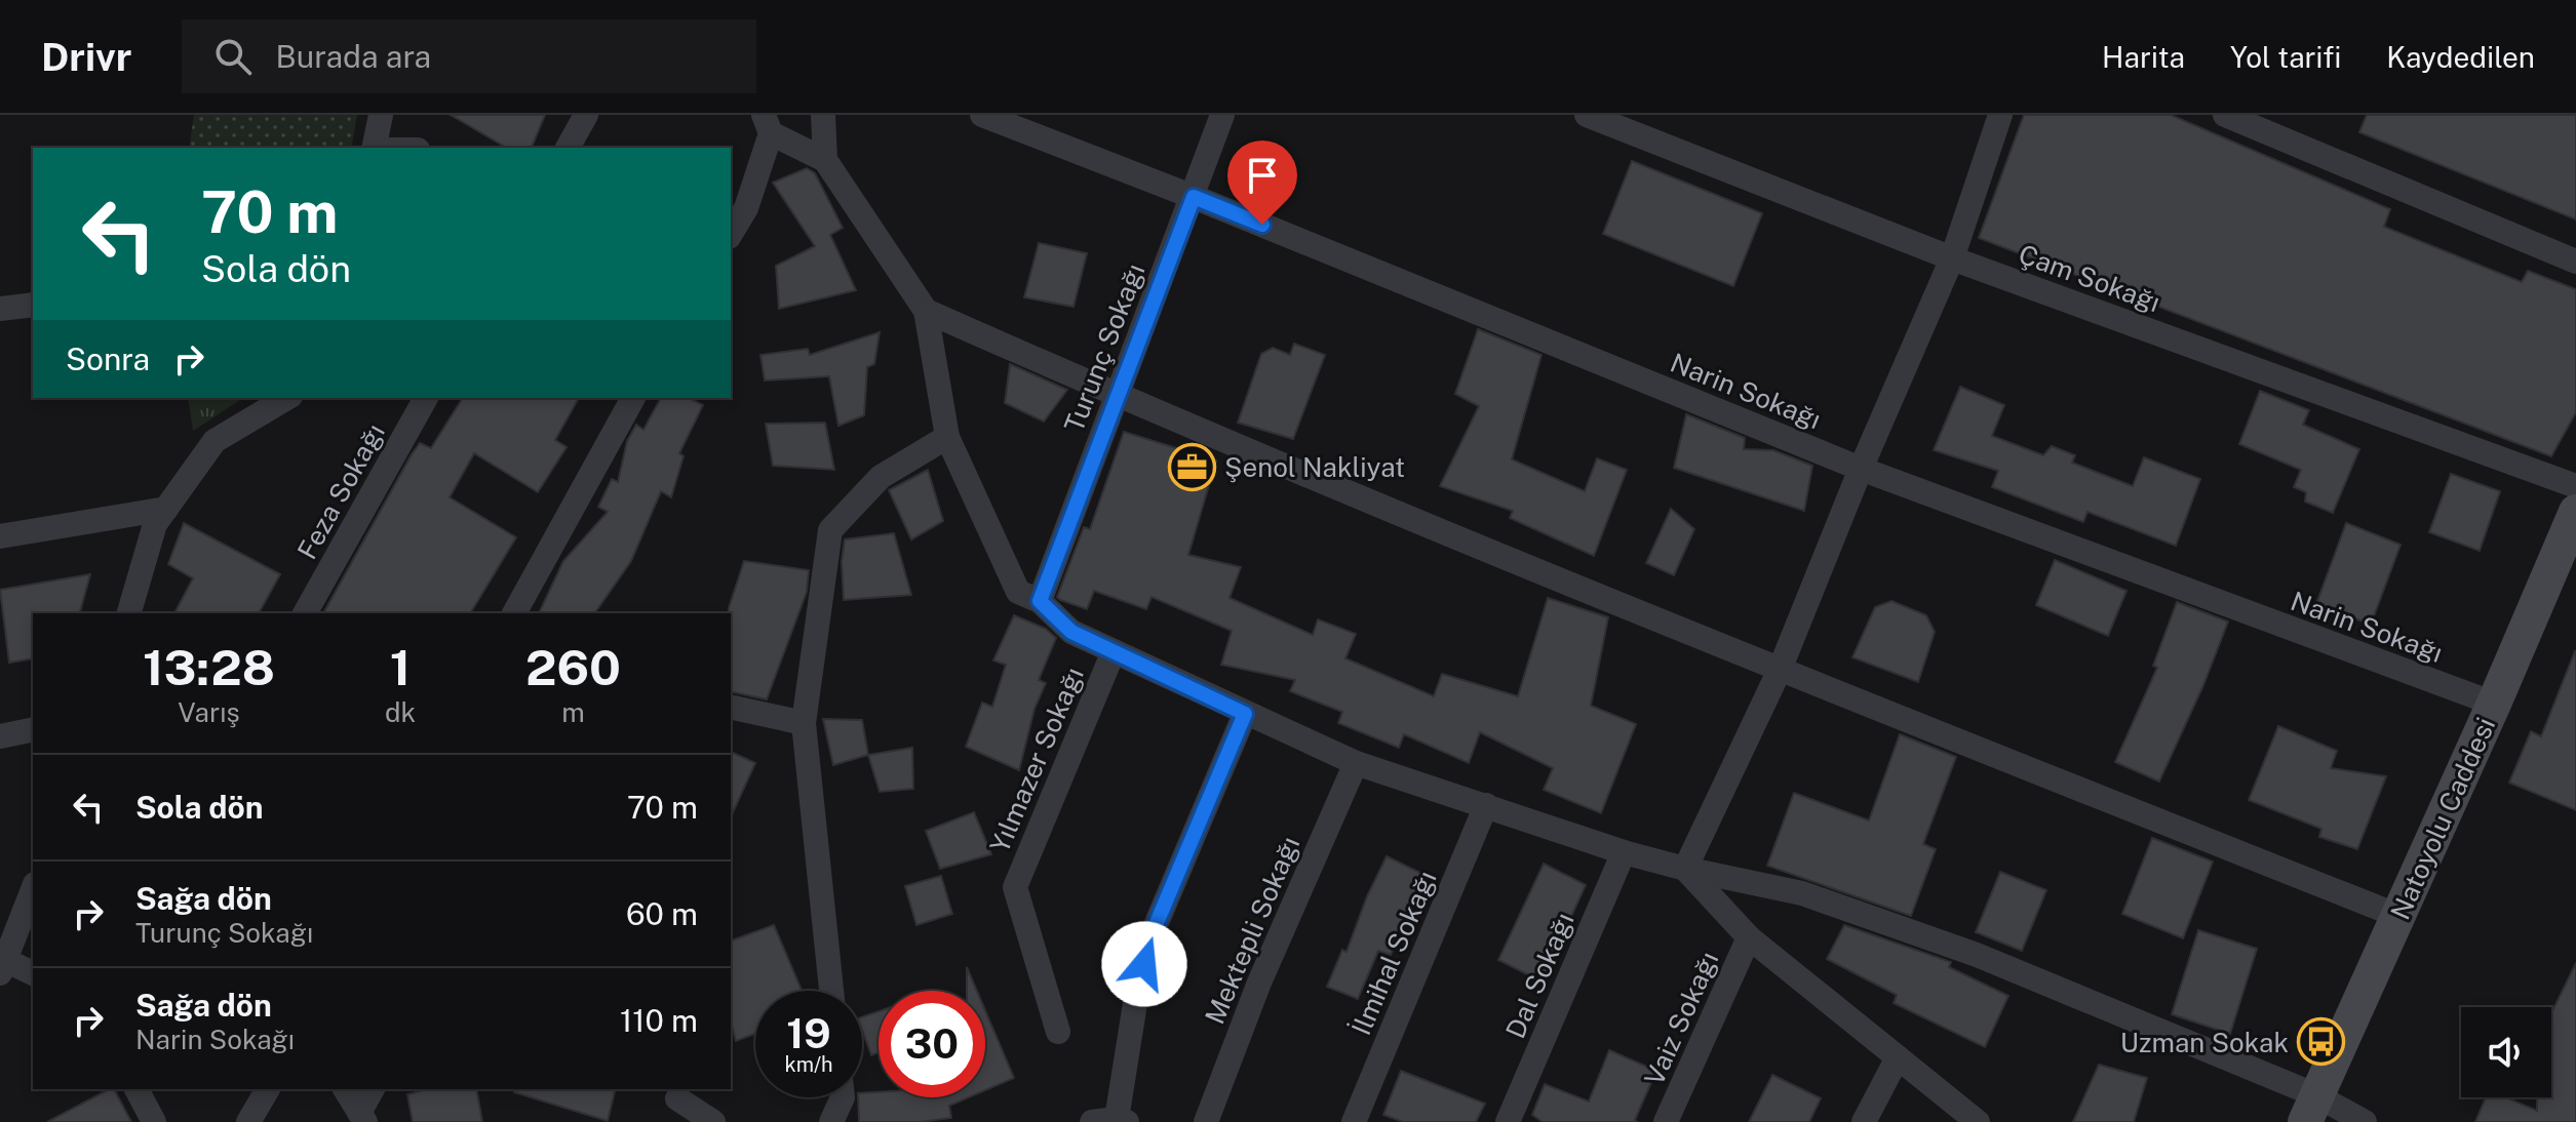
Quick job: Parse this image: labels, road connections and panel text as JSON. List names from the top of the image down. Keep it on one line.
{"streets":{"main road":["Natoyolu Caddesi"],"street":["Çam Sokağı","Turunç Sokağı","Narin Sokağı","Feza Sokağı","Yılmazer Sokağı","Mektepli Sokağı","İlmihal Sokağı","Dal Sokağı","Vaiz Sokağı"]},"crossings":[["Turunç Sokağı","Narin Sokağı"],["Narin Sokağı","Natoyolu Caddesi"]],"places":{"office":["Şenol Nakliyat"],"bus stop":["Uzman Sokak"]},"page":{"header":"Drivr","search":"Burada ara","nav":["Harita","Yol tarifi","Kaydedilen"],"turn":["70 m","Sola dön"],"then":"Sonra","eta":["13:28","Varış","1","dk","260","m"],"list":[{"name":"Sola dön","value":"70 m"},{"name":"Sağa dön","note":"Turunç Sokağı","value":"60 m"},{"name":"Sağa dön","note":"Narin Sokağı","value":"110 m"}],"speed":"19 km/h","limit":"30"}}
